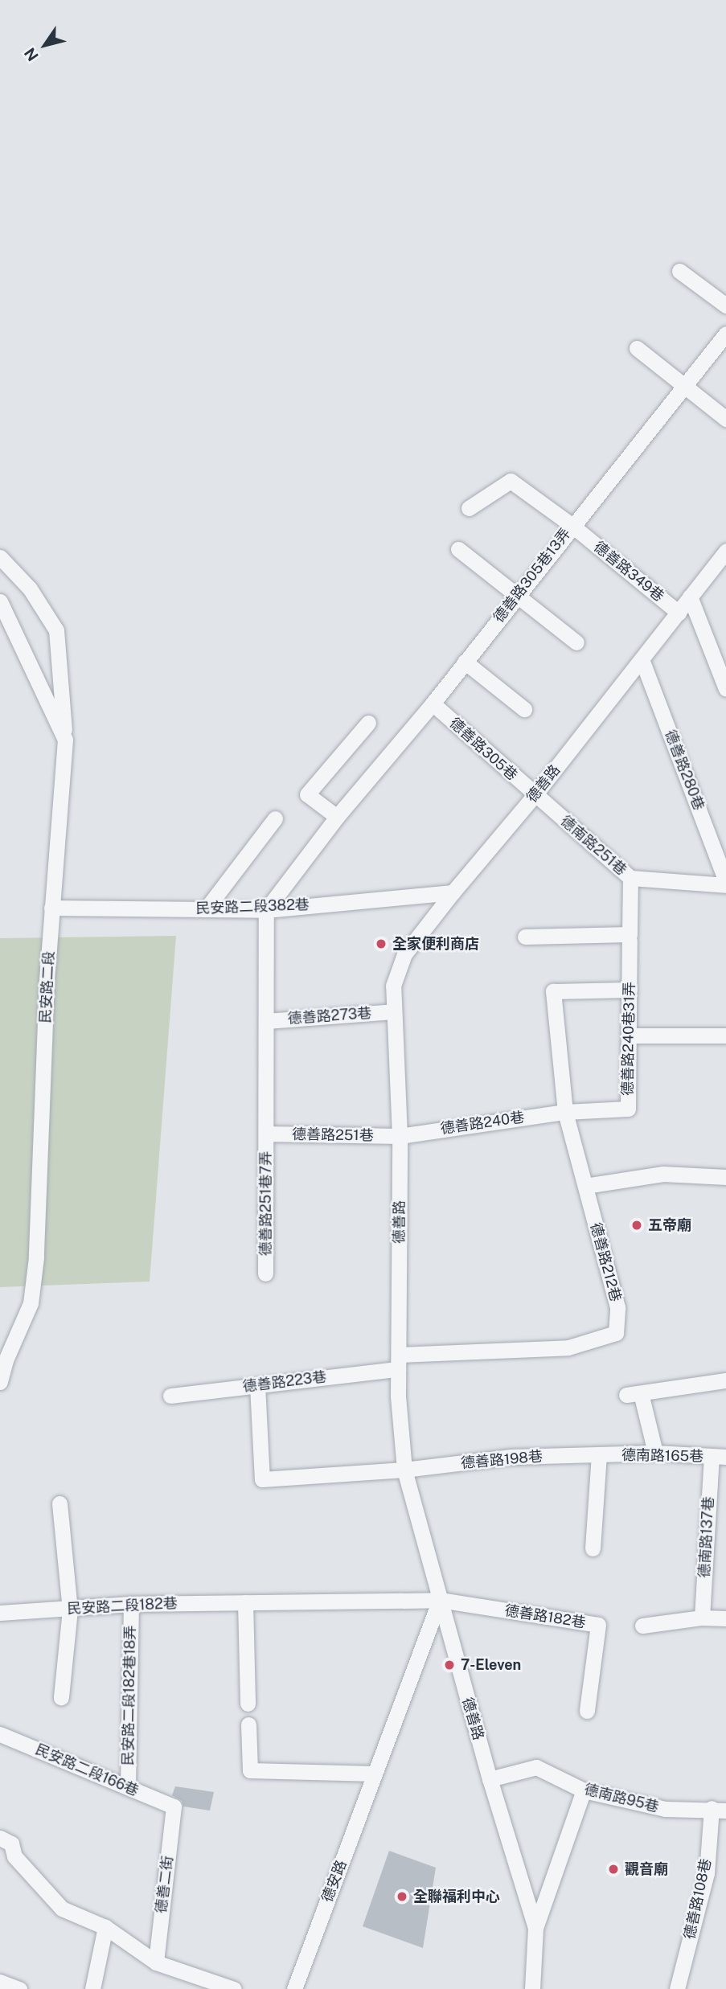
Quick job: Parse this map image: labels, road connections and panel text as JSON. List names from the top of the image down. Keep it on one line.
{"streets":{"street":["德善路349巷","德善路305巷13弄","德善路305巷","德善路280巷","德善路","德南路251巷","民安路二段382巷","民安路二段","德善路273巷","德善路240巷31弄","德善路240巷","德善路251巷","德善路251巷7弄","德善路212巷","德善路223巷","德南路165巷","德善路198巷","德南路137巷","民安路二段182巷","德善路182巷","民安路二段182巷18弄","民安路二段166巷","德南路95巷","德安路","德善二街","德善路108巷"]},"crossings":[["德善路349巷","德善路305巷13弄"],["德善路349巷","德善路"],["德善路305巷13弄","德善路305巷"],["德善路305巷13弄","民安路二段382巷"],["德善路305巷13弄","德善路251巷7弄"],["德善路305巷","德善路"],["德善路305巷","德南路251巷"],["德善路280巷","德善路"],["德善路280巷","德南路251巷"],["德善路","德南路251巷"],["德善路","民安路二段382巷"],["德善路","德善路273巷"],["德善路","德善路240巷"],["德善路","德善路251巷"],["德善路","德善路212巷"],["德善路","德善路223巷"],["德善路","德善路198巷"],["德善路","民安路二段182巷"],["德善路","德善路182巷"],["德善路","德南路95巷"],["德善路","德安路"],["民安路二段382巷","民安路二段"],["民安路二段382巷","德善路251巷7弄"],["德善路273巷","德善路251巷7弄"],["德善路240巷31弄","德善路240巷"],["德善路240巷31弄","德善路212巷"],["德善路240巷","德善路251巷"],["德善路240巷","德善路212巷"],["德善路251巷","德善路251巷7弄"],["德善路212巷","德善路223巷"],["德善路223巷","德善路198巷"],["德南路165巷","德善路198巷"],["德南路165巷","德南路137巷"],["民安路二段182巷","德善路182巷"],["民安路二段182巷","民安路二段182巷18弄"],["民安路二段182巷","德安路"],["德善路182巷","德安路"],["民安路二段182巷18弄","民安路二段166巷"],["民安路二段166巷","德善二街"],["德南路95巷","德善路108巷"]],"places":["全家便利商店","五帝廟","7-Eleven","觀音廟","全聯福利中心"],"north":"bottom left"}
